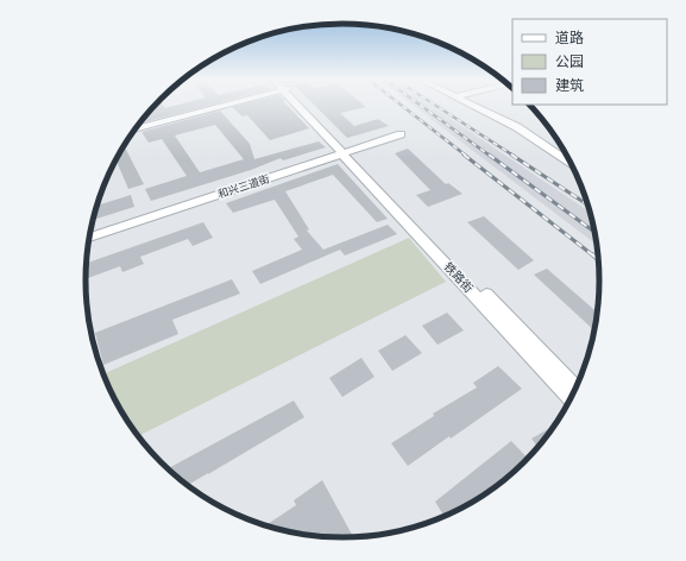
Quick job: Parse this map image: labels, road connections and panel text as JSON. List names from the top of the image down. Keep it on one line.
{"streets":{"main road":["和兴三道街","铁路街"]},"crossings":[["和兴三道街","铁路街"]],"legend":["道路","公园","建筑"]}
